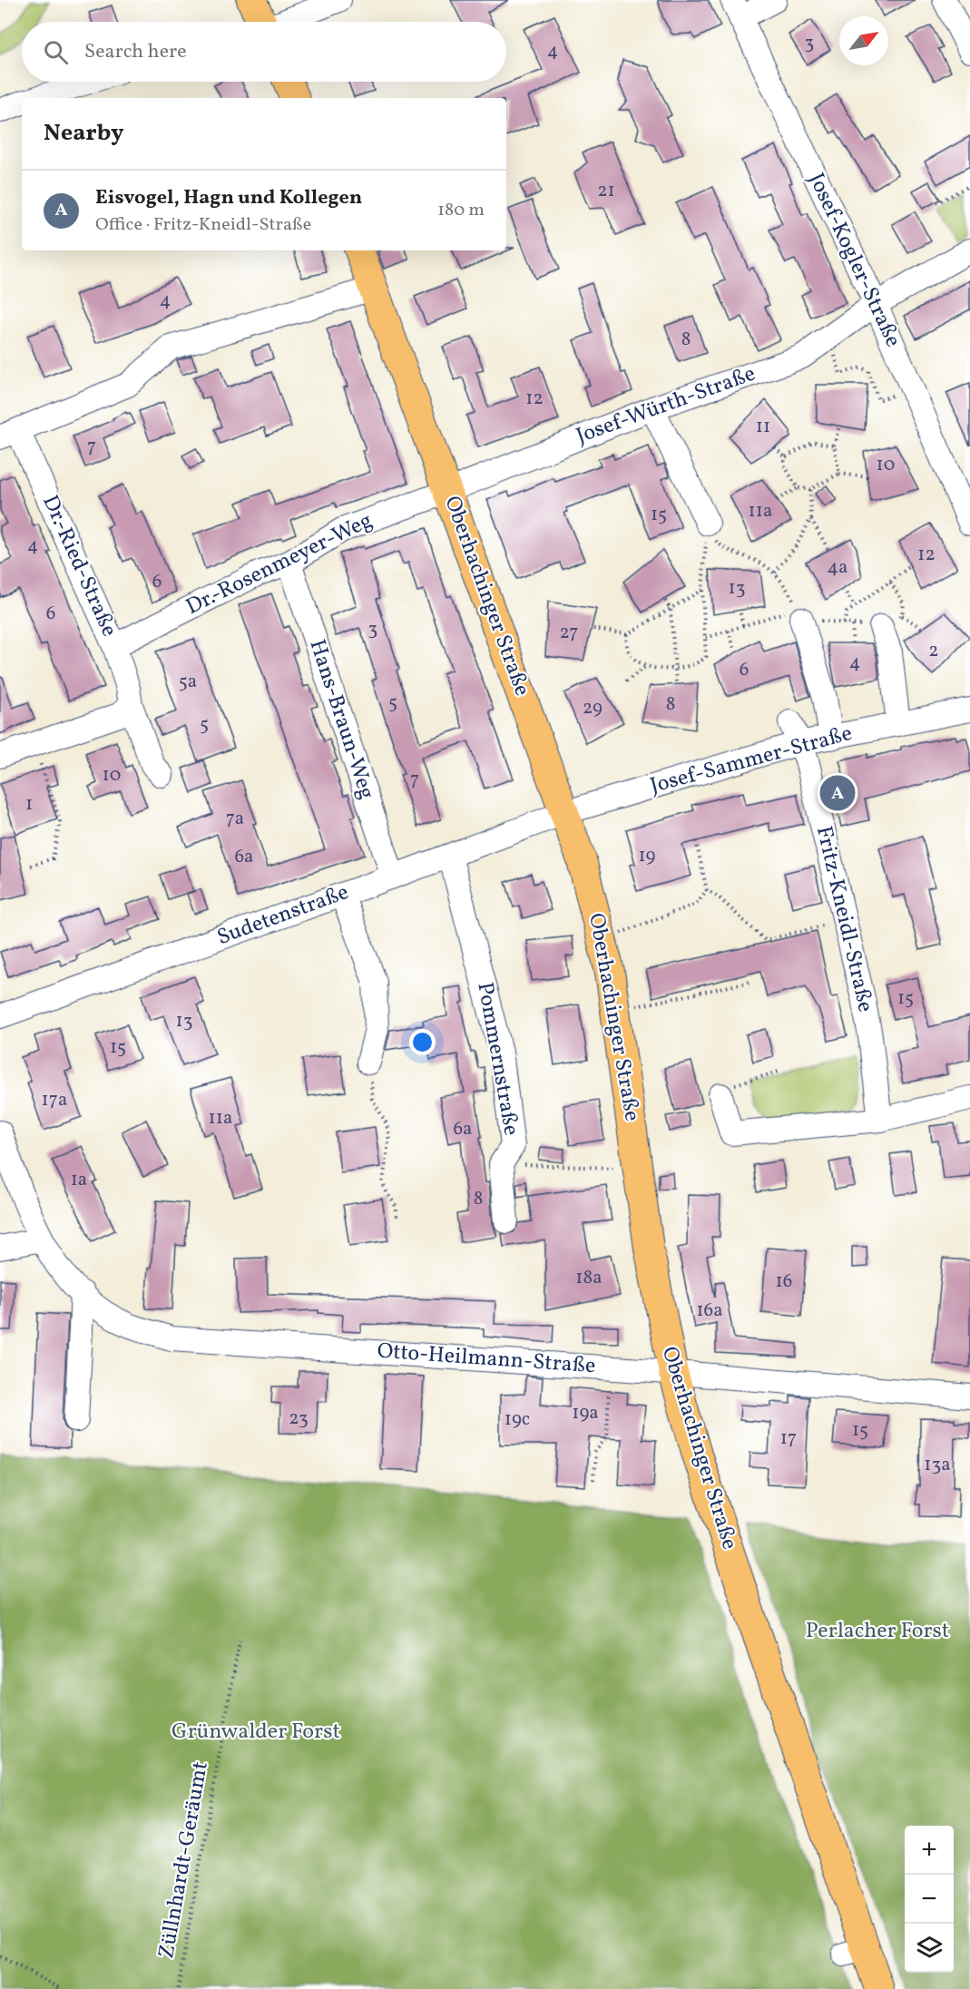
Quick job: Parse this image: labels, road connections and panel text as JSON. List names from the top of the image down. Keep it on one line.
{"streets":{"main road":["Oberhachinger Straße"],"street":["Josef-Kogler-Straße","Josef-Würth-Straße","Dr.-Rosenmeyer-Weg","Dr.-Ried-Straße","Hans-Braun-Weg","Josef-Sammer-Straße","Sudetenstraße","Fritz-Kneidl-Straße","Pommernstraße","Otto-Heilmann-Straße"],"path":["Züllnhardt-Geräumt"]},"crossings":[["Josef-Kogler-Straße","Josef-Würth-Straße"],["Josef-Würth-Straße","Dr.-Rosenmeyer-Weg"],["Josef-Würth-Straße","Oberhachinger Straße"],["Dr.-Rosenmeyer-Weg","Dr.-Ried-Straße"],["Dr.-Rosenmeyer-Weg","Oberhachinger Straße"],["Dr.-Rosenmeyer-Weg","Hans-Braun-Weg"],["Oberhachinger Straße","Josef-Sammer-Straße"],["Oberhachinger Straße","Sudetenstraße"],["Oberhachinger Straße","Otto-Heilmann-Straße"],["Hans-Braun-Weg","Sudetenstraße"],["Josef-Sammer-Straße","Sudetenstraße"],["Josef-Sammer-Straße","Fritz-Kneidl-Straße"],["Sudetenstraße","Pommernstraße"]],"parks":["Perlacher Forst","Grünwalder Forst"],"house_numbers":["3","4","21","4","8","12","11","7","10","11a","15","4","12","4a","6","13","6","3","27","2","4","6","5a","5","8","29","5","10","7","1","7a","19","6a","15","13","15","17a","11a","6a","1a","8","18a","16","16a","19a","23","19c","15","17","13a"],"north":"top right","page":{"search":"Search here","heading":"Nearby","list":[{"mark":"A","name":"Eisvogel, Hagn und Kollegen","note":"Office · Fritz-Kneidl-Straße","value":"180 m"}],"pins":"A","map_buttons":["+","−"]}}
